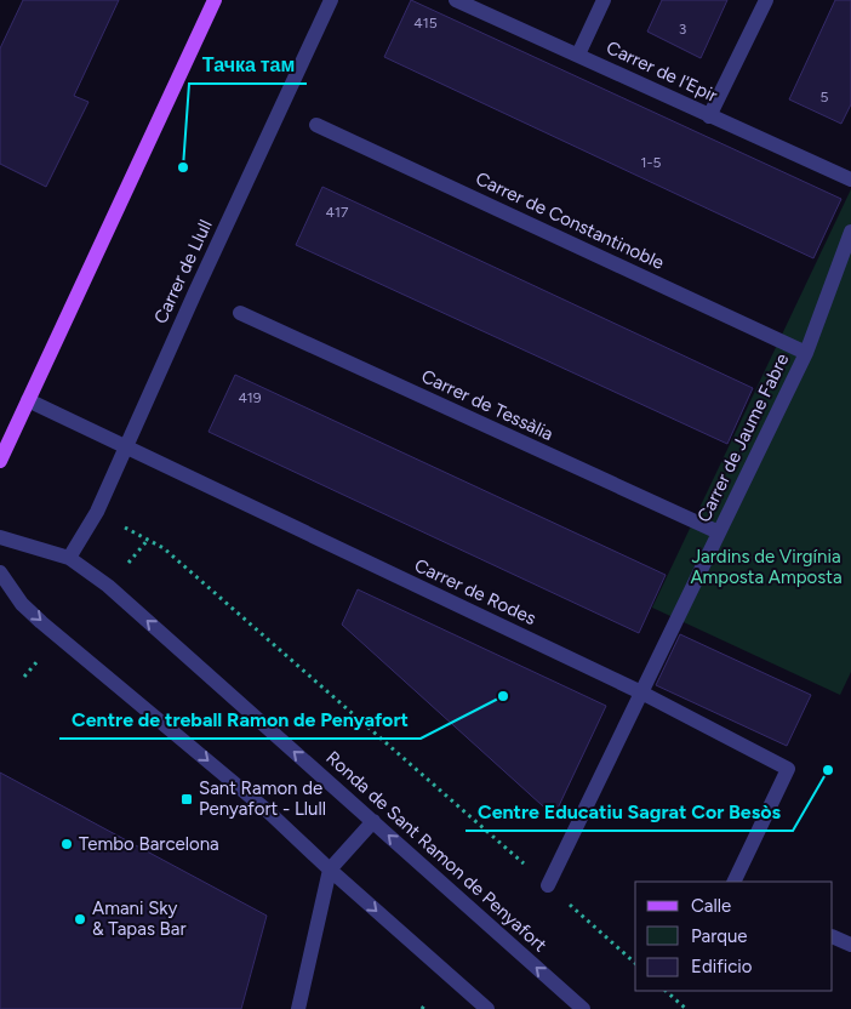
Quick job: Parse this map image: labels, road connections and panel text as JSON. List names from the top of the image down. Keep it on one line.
{"streets":{"street":["Carrer de l'Epir","Carrer de Constantinoble","Carrer de Llull","Carrer de Tessàlia","Carrer de Jaume Fabre","Carrer de Rodes","Ronda de Sant Ramon de Penyafort"]},"crossings":[["Carrer de Constantinoble","Carrer de Jaume Fabre"],["Carrer de Llull","Carrer de Rodes"],["Carrer de Llull","Ronda de Sant Ramon de Penyafort"],["Carrer de Tessàlia","Carrer de Jaume Fabre"],["Carrer de Jaume Fabre","Carrer de Rodes"]],"parks":["Jardins de Virgínia Amposta Amposta"],"places":{"other":["Тачка там","Centre de treball Ramon de Penyafort","Centre Educatiu Sagrat Cor Besòs","Tembo Barcelona","Amani Sky & Tapas Bar"],"transit":["Sant Ramon de Penyafort - Llull"]},"house_numbers":["415","3","5","1-5","417","419"],"legend":["Calle","Parque","Edificio"]}
